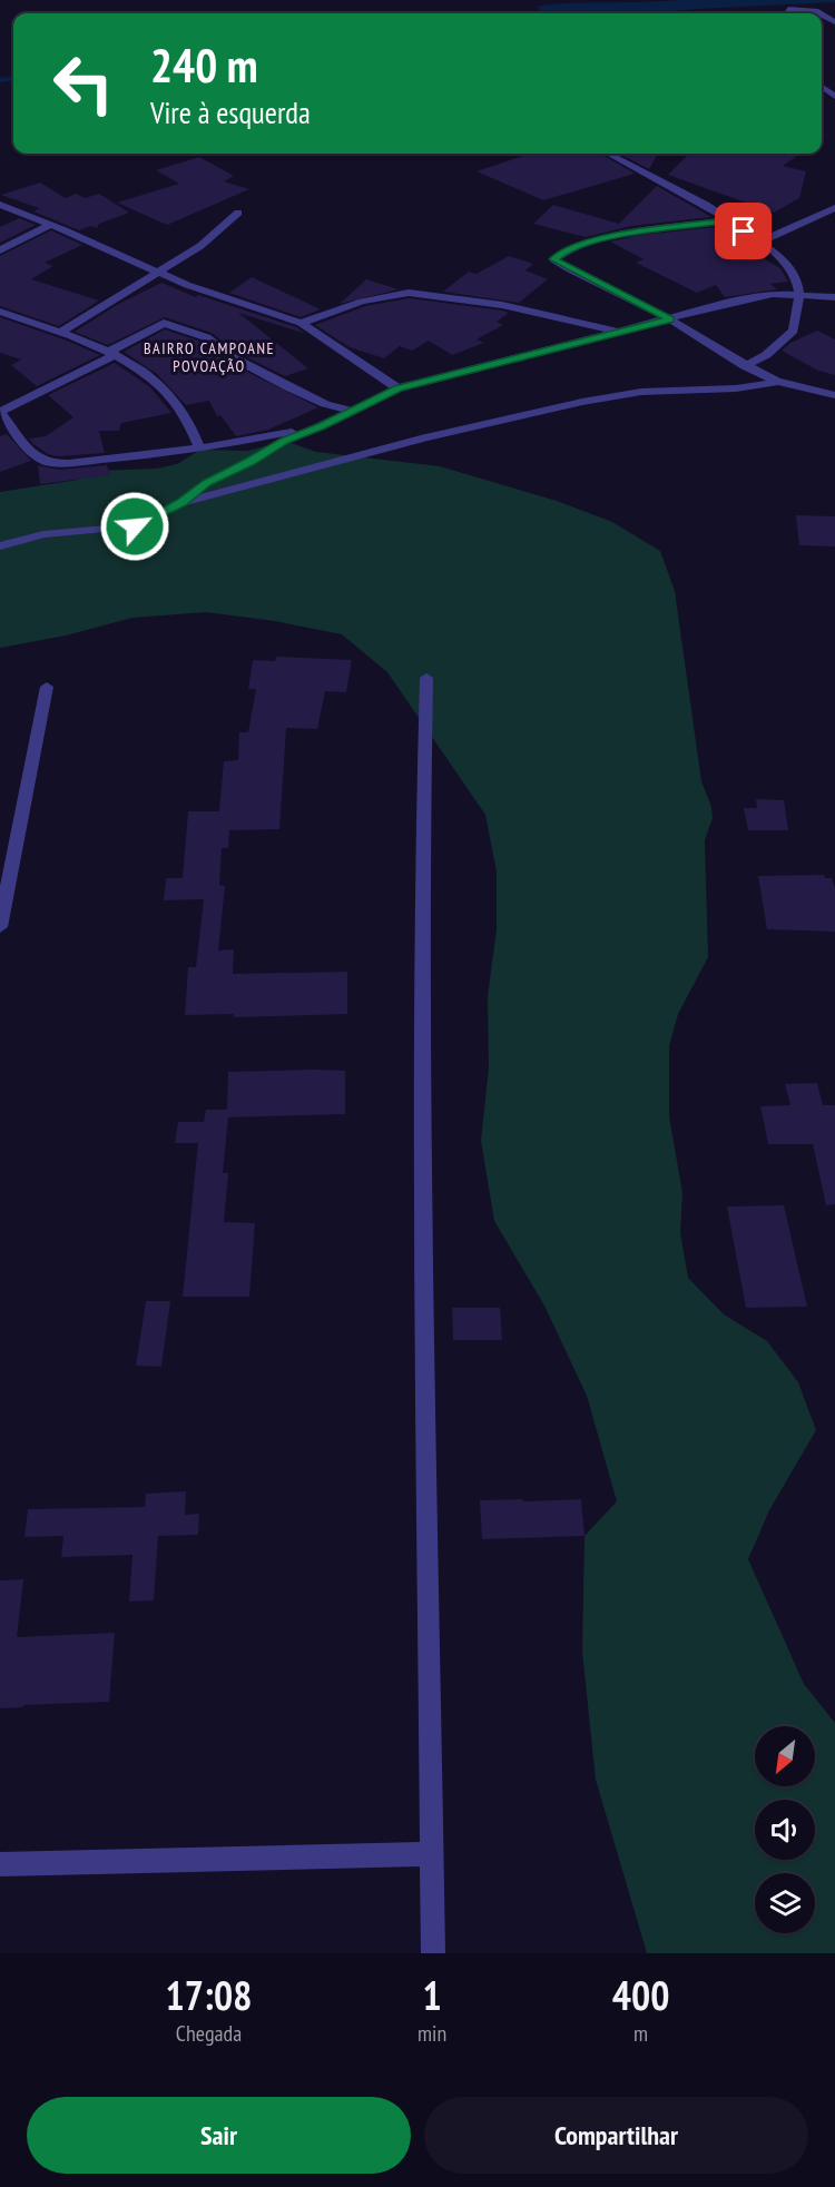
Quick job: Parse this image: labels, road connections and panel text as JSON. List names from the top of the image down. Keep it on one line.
{"districts":["BAIRRO CAMPOANE POVOAÇÃO"],"north":"bottom left","page":{"turn":["240 m","Vire à esquerda"],"eta":["17:08","Chegada","1","min","400","m"],"buttons":["Sair","Compartilhar"]}}
